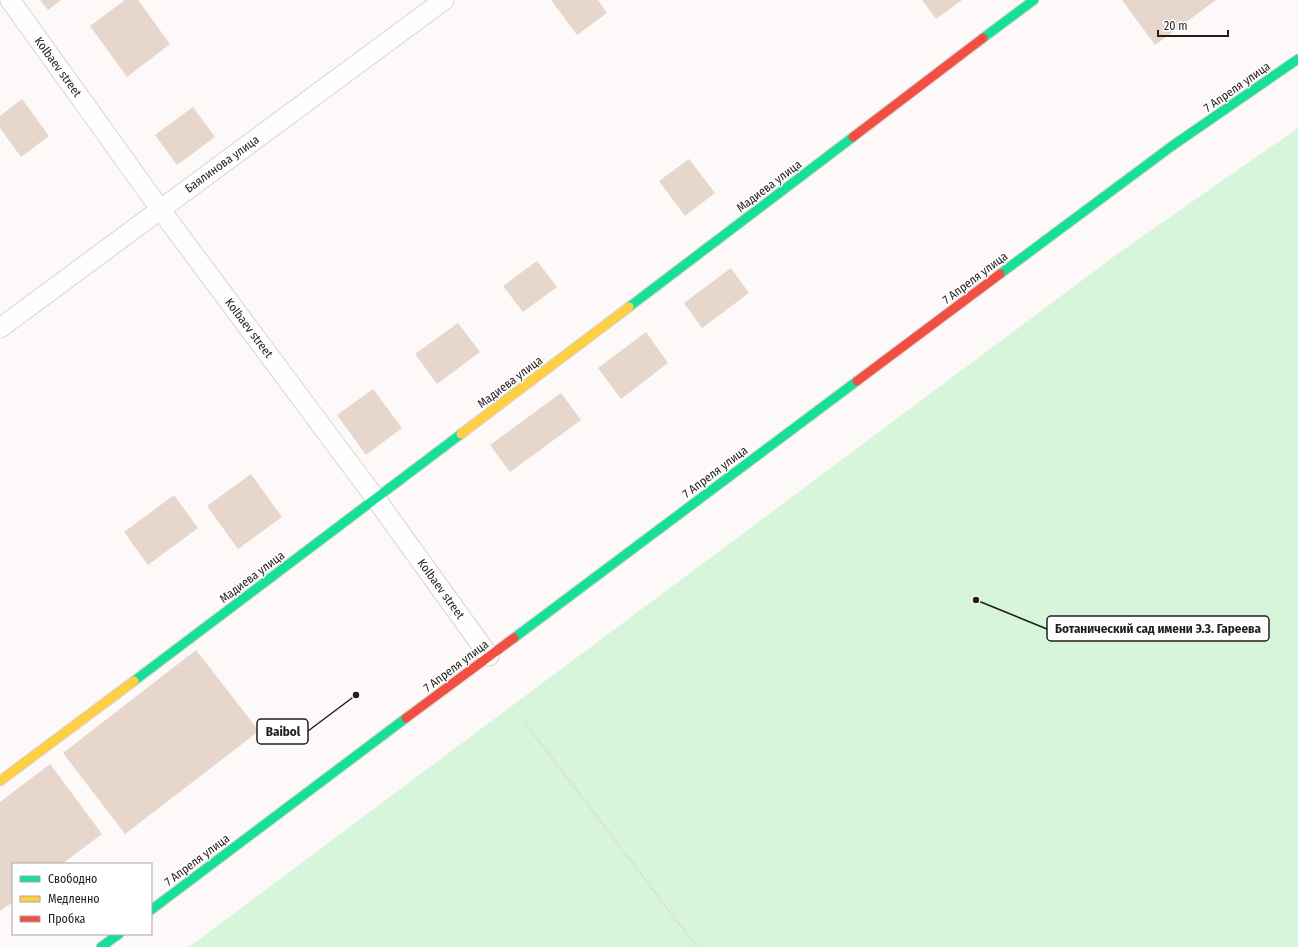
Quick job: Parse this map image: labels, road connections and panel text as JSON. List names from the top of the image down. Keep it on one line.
{"streets":{"main road":["7 Апреля улица","Мадиева улица"],"street":["Kolbaev street","Баялинова улица"]},"crossings":[["Kolbaev street","7 Апреля улица"],["Kolbaev street","Баялинова улица"],["Kolbaev street","Мадиева улица"]],"places":["Ботанический сад имени Э.З. Гареева","Baibol"],"legend":["Свободно","Медленно","Пробка"],"scale_bar":"20 m"}
